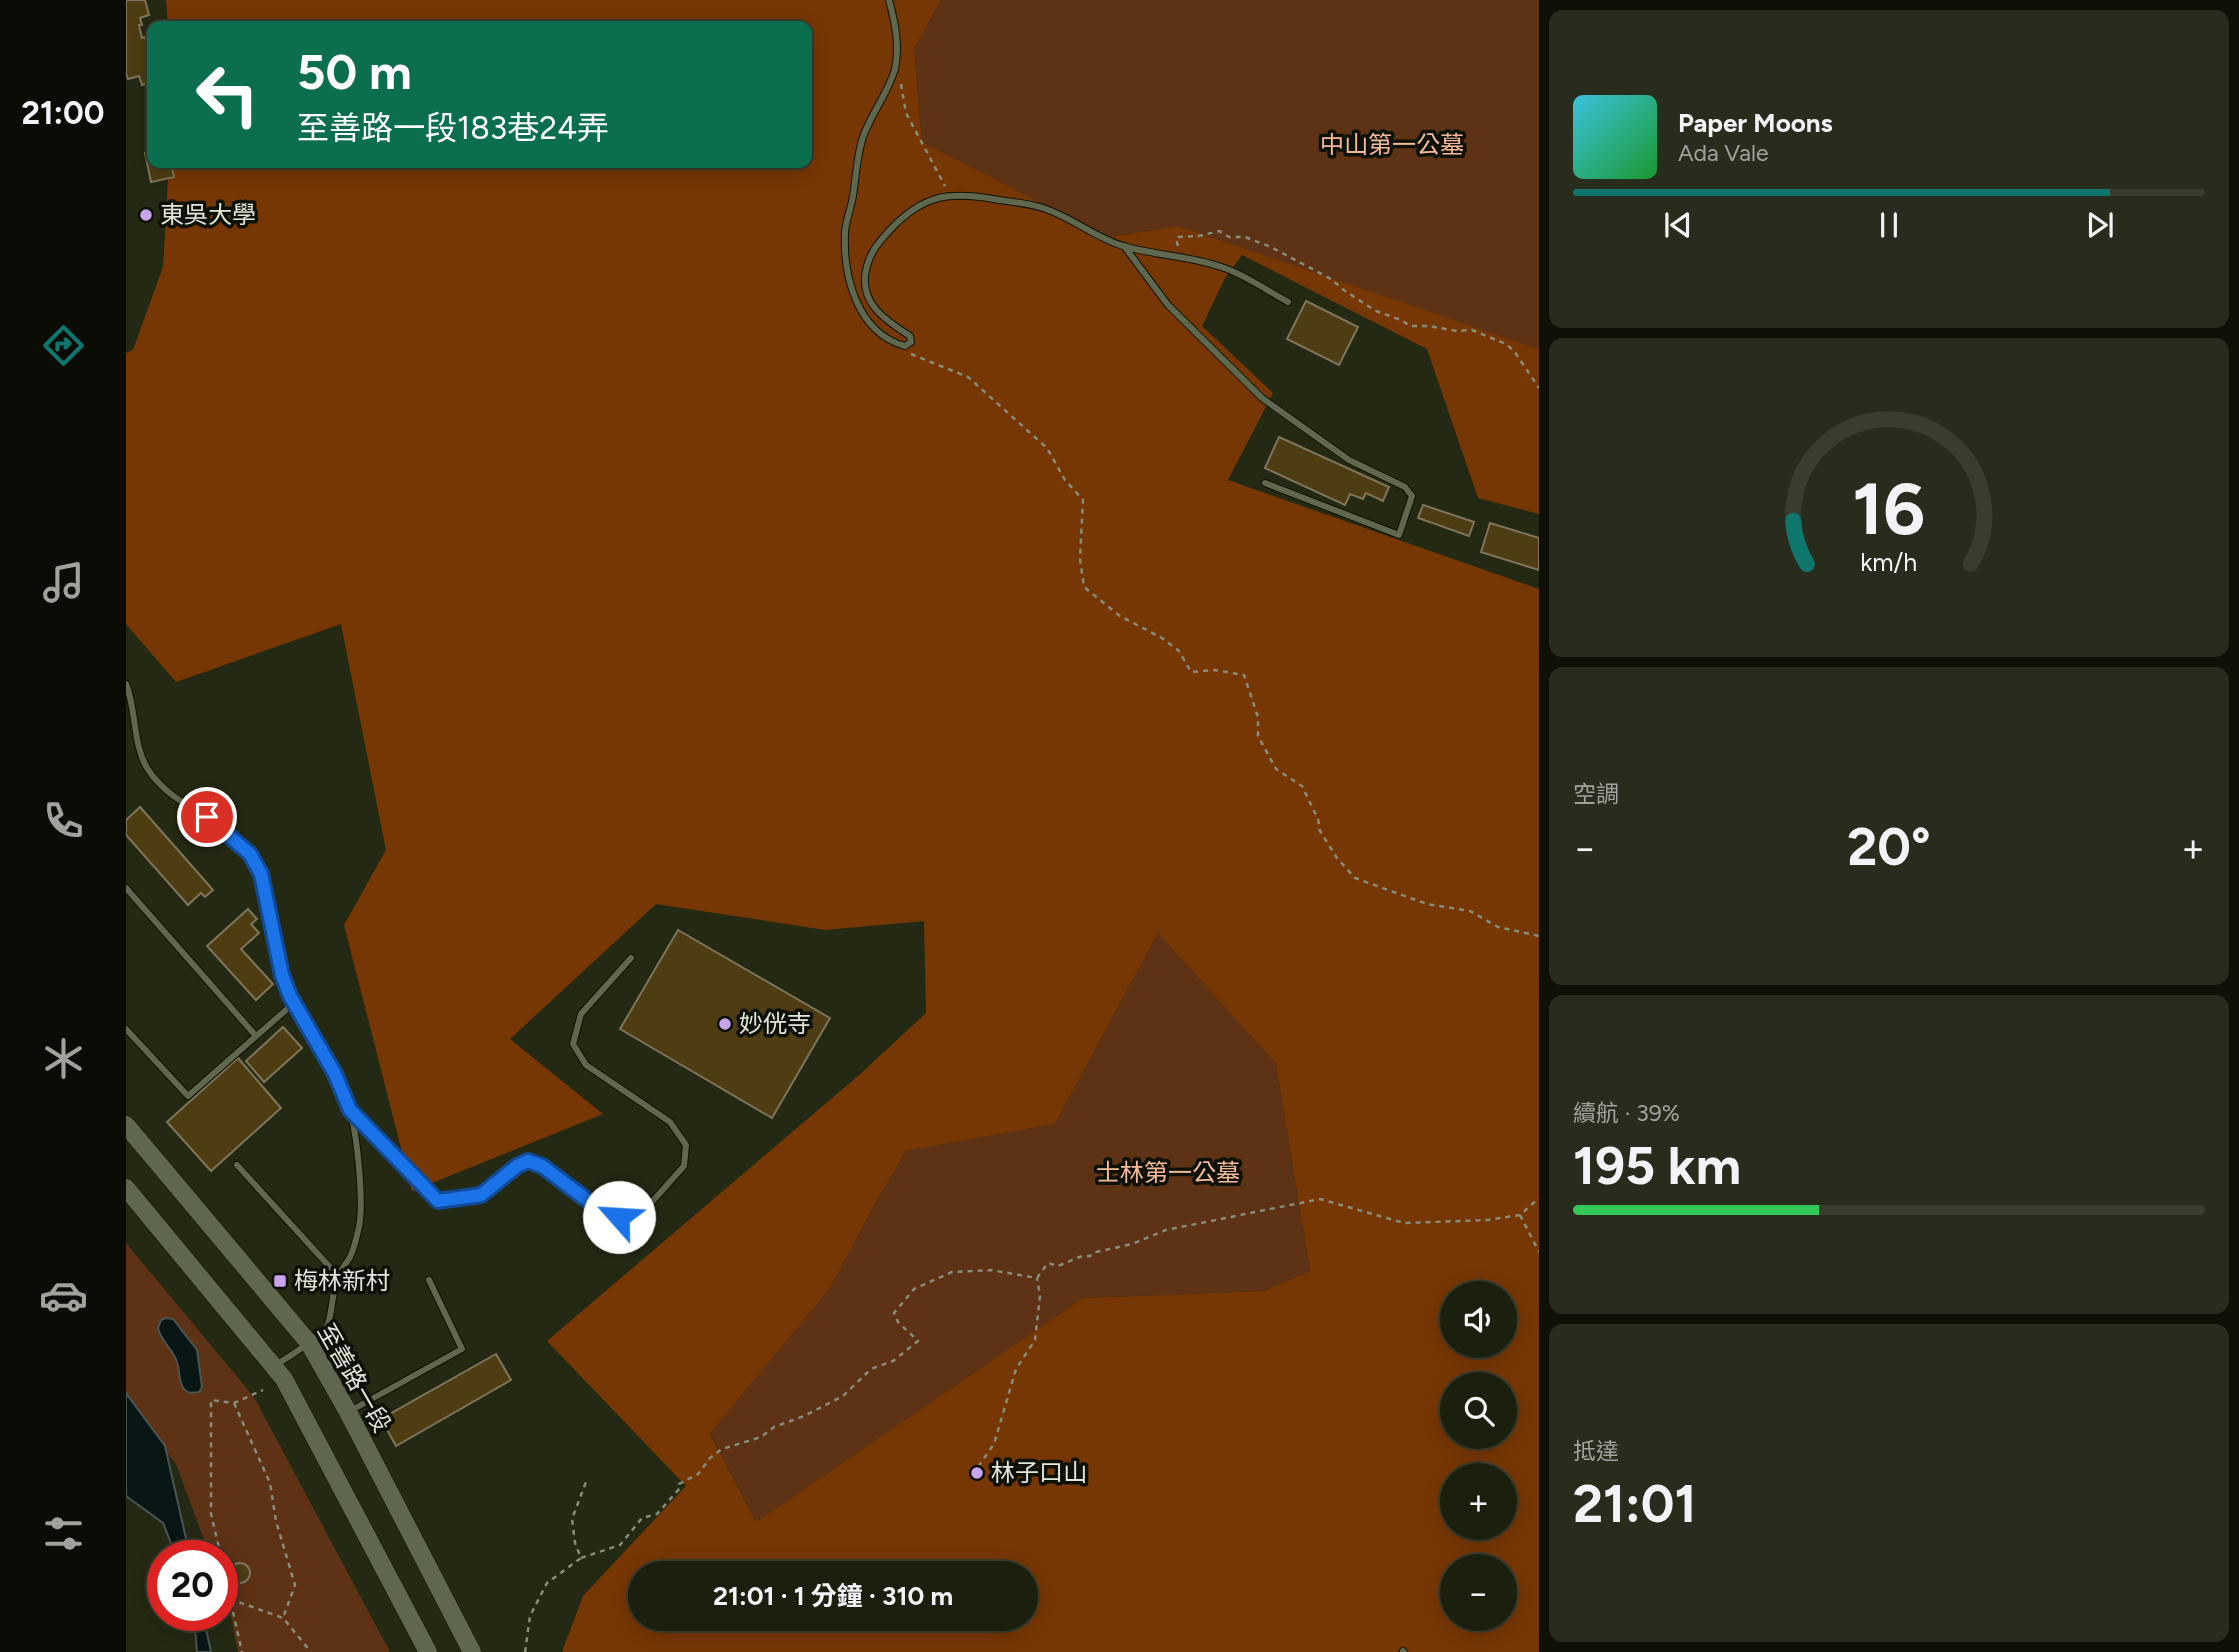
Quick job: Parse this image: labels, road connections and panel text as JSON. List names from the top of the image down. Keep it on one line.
{"streets":{"main road":["至善路一段"]},"parks":["中山第一公墓","士林第一公墓"],"places":{"other":["東吳大學","妙侊寺","林子口山"],"transit":["梅林新村"]},"page":{"tabs":"21:00","turn":["50 m","至善路一段183巷24弄"],"song":["Paper Moons","Ada Vale"],"tile":["空調",["續航 · 39%","195 km"],["抵達","21:01"]],"heat":["−","20°","+"],"map_buttons":["+","−"],"limit":"20","trip":"21:01 · 1 分鐘 · 310 m","gauge":["16","km/h"]}}
